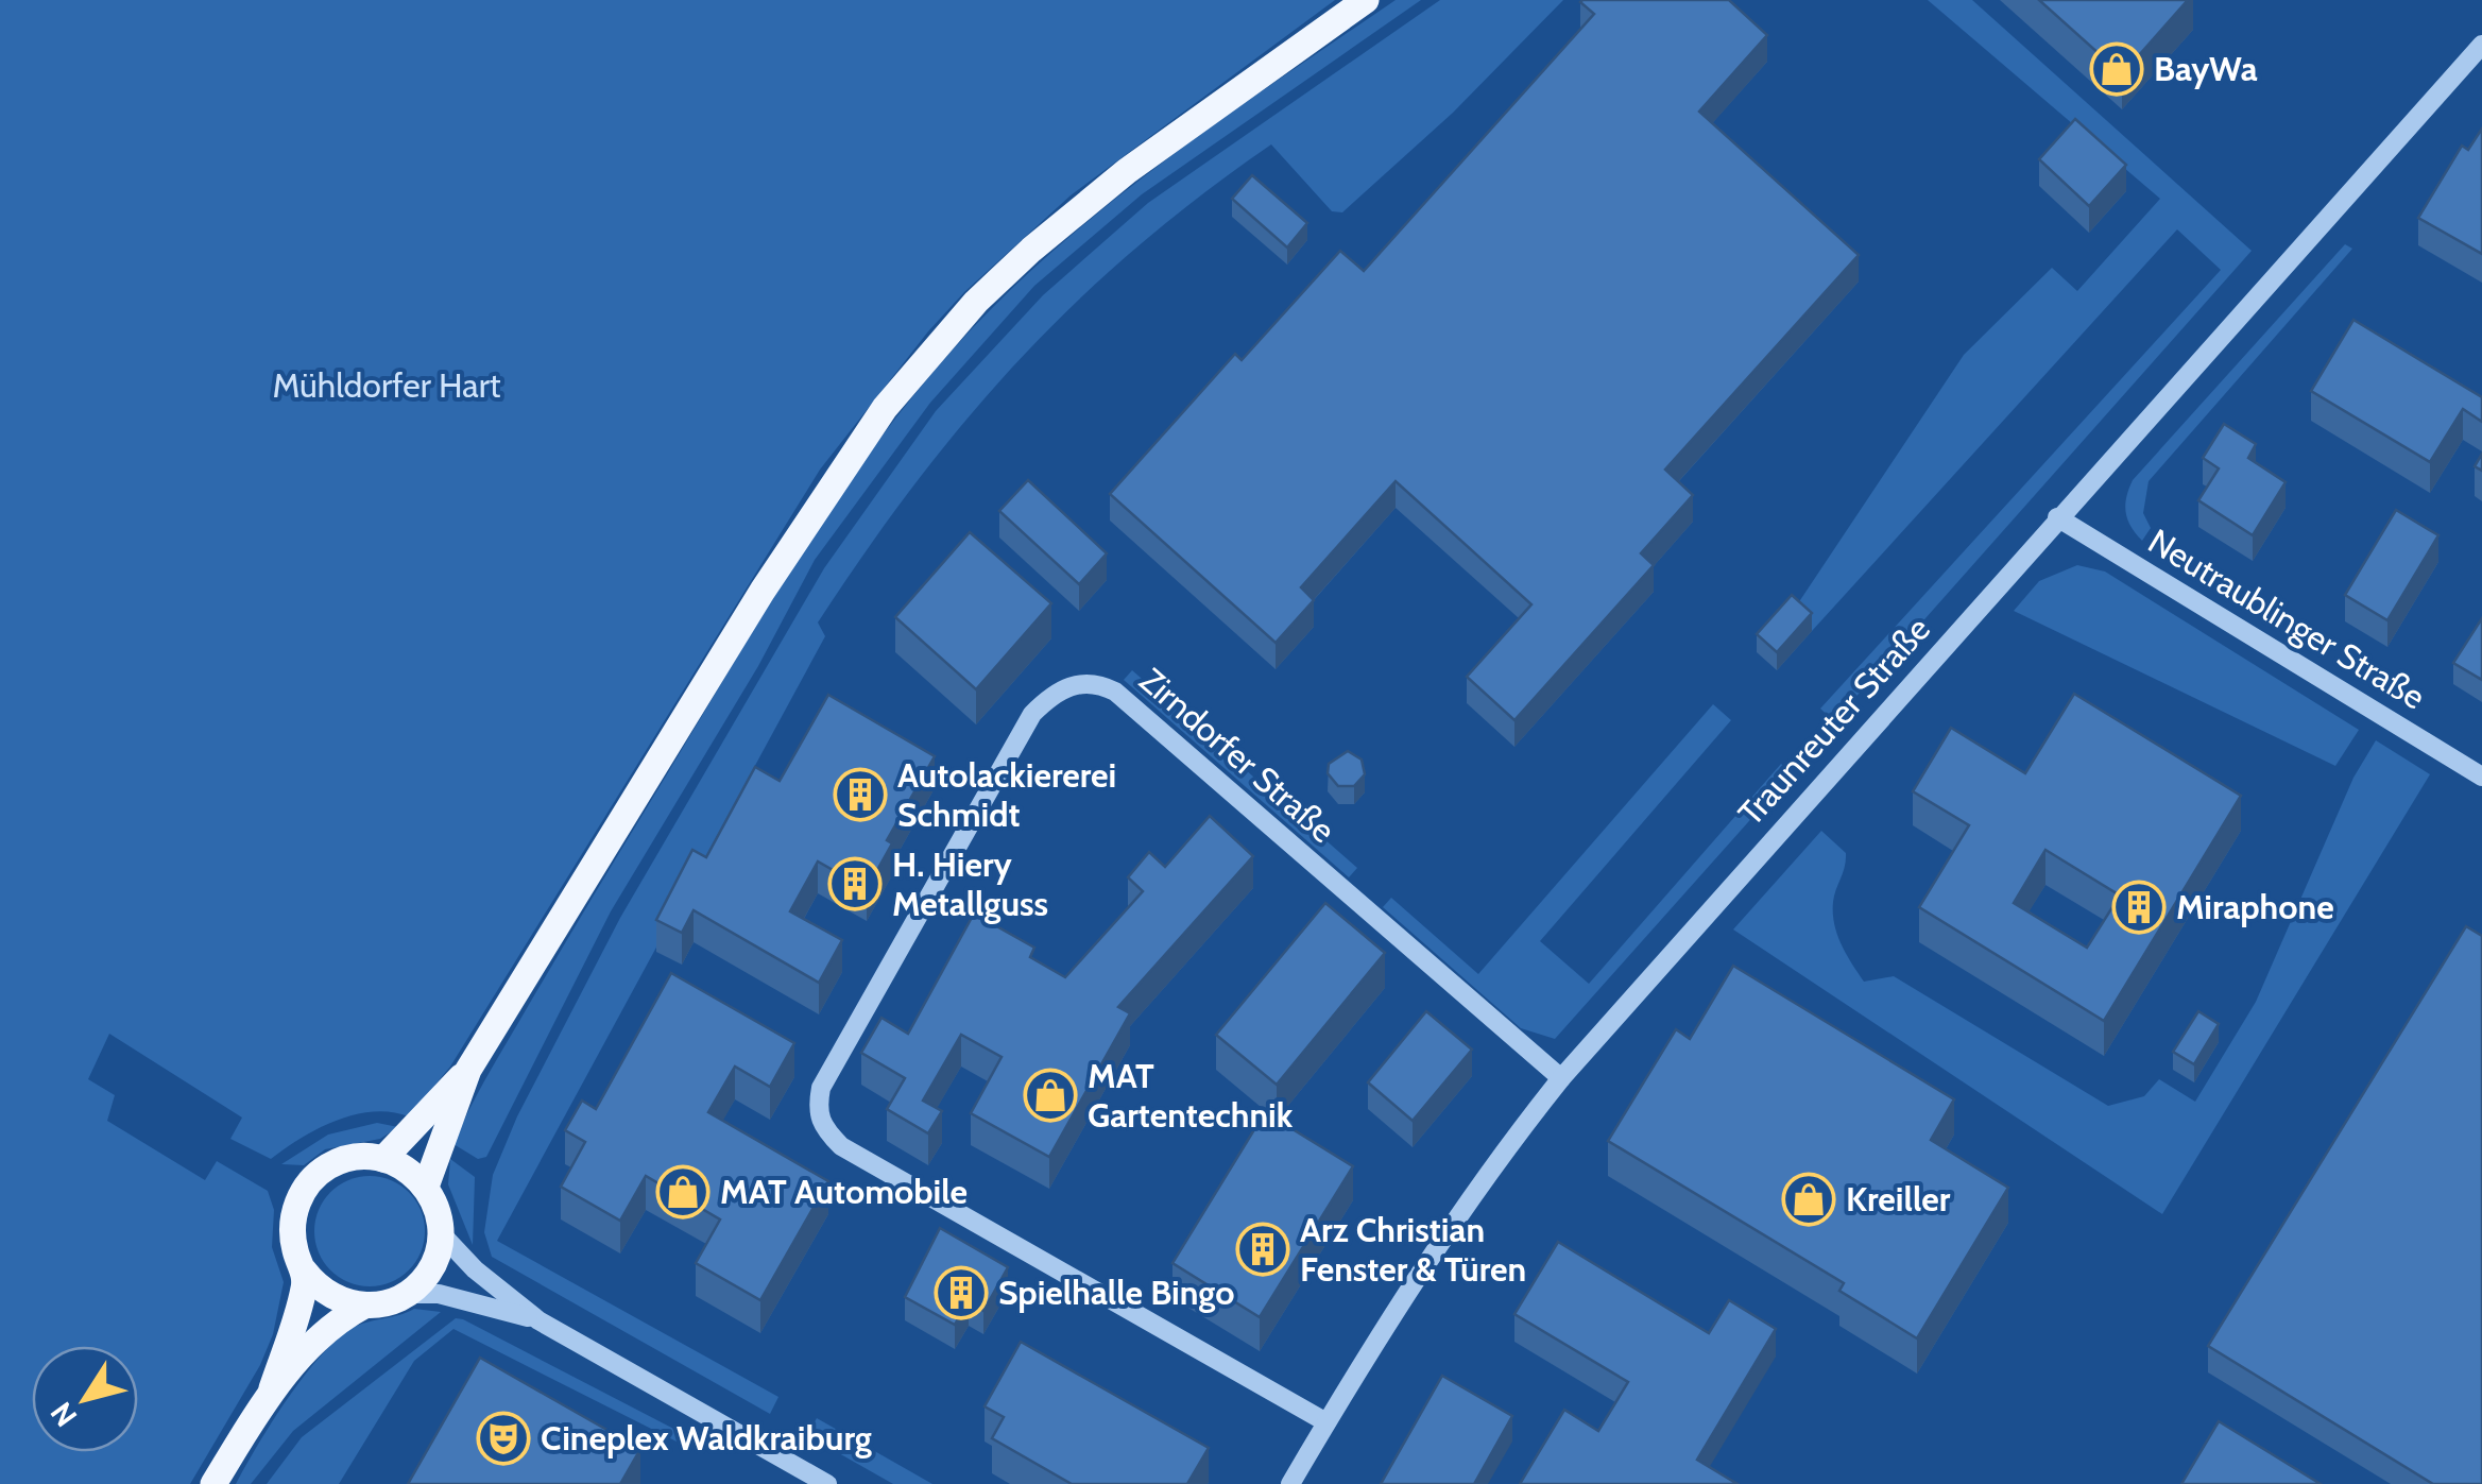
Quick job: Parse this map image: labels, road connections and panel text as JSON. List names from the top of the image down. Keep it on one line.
{"streets":{"street":["Neutraublinger Straße","Traunreuter Straße","Zirndorfer Straße"]},"crossings":[["Neutraublinger Straße","Traunreuter Straße"],["Traunreuter Straße","Zirndorfer Straße"]],"parks":["Mühldorfer Hart"],"places":{"shop":["BayWa","MAT Gartentechnik","MAT Automobile","Kreiller"],"building":["Autolackiererei Schmidt","H. Hiery Metallguss","Miraphone","Arz Christian Fenster & Türen","Spielhalle Bingo"],"theatre":["Cineplex Waldkraiburg"]},"north":"bottom left"}
